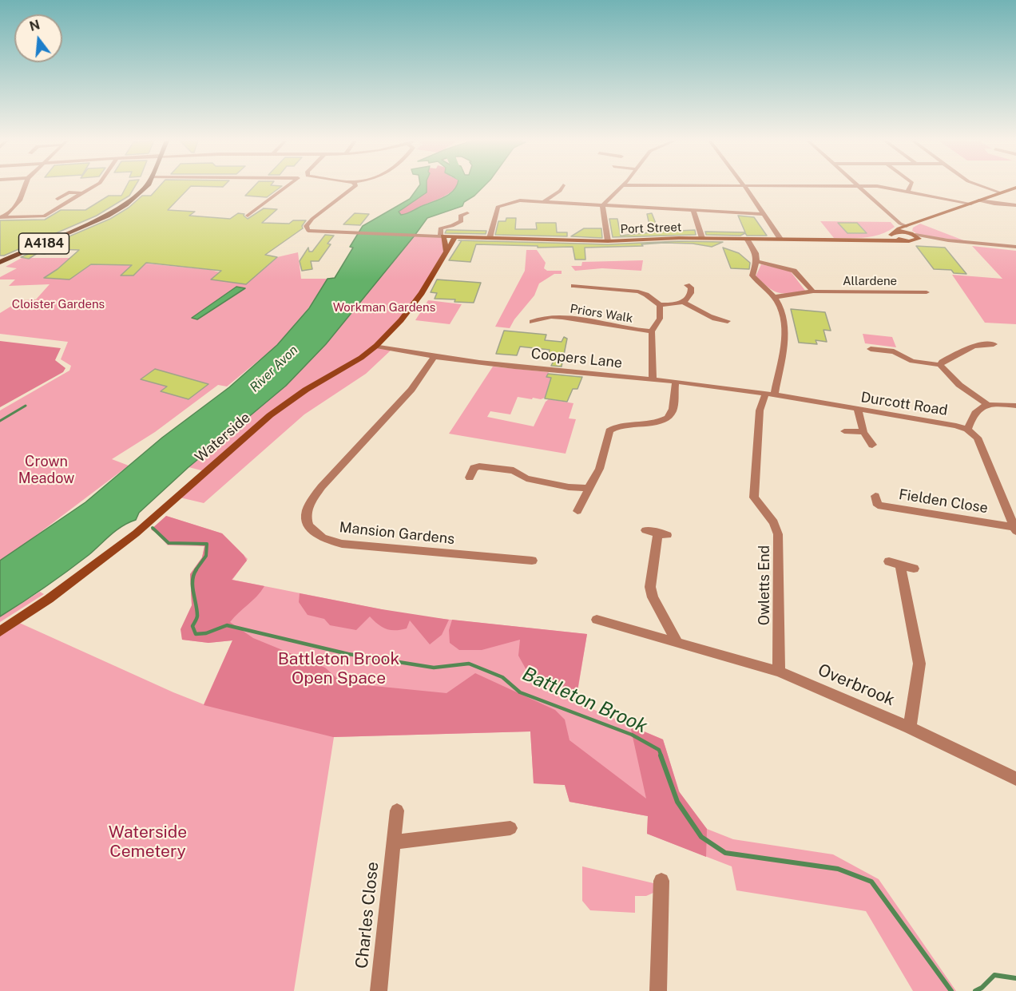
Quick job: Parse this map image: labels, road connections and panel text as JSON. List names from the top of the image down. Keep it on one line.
{"streets":{"main road":["Port Street","A4184","Waterside"],"street":["Allardene","Priors Walk","Coopers Lane","Durcott Road","Fielden Close","Mansion Gardens","Owletts End","Overbrook","Charles Close"]},"crossings":[["Port Street","Waterside"],["Allardene","Owletts End"],["Coopers Lane","Durcott Road"],["Coopers Lane","Waterside"],["Coopers Lane","Mansion Gardens"],["Coopers Lane","Owletts End"],["Durcott Road","Owletts End"],["Owletts End","Overbrook"]],"water":["River Avon","Battleton Brook"],"parks":["Cloister Gardens","Workman Gardens","Crown Meadow","Battleton Brook Open Space","Waterside Cemetery"],"north":"top"}
